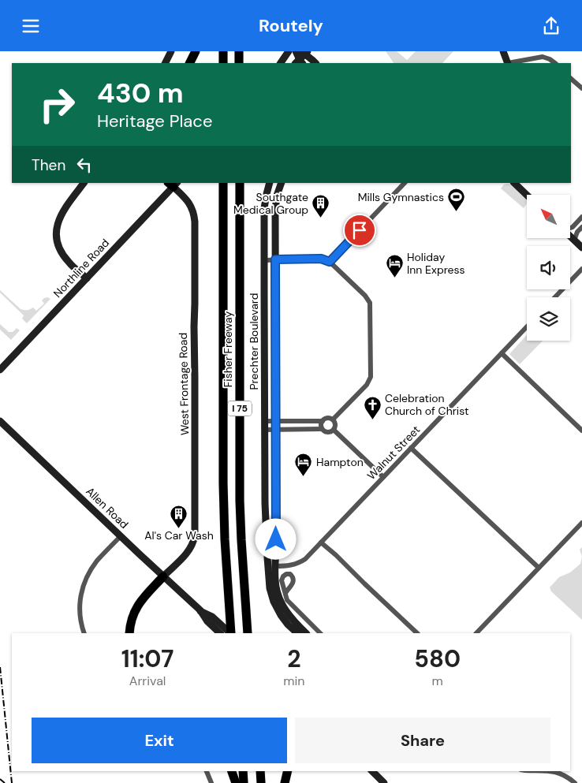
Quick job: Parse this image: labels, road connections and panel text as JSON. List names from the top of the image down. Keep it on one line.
{"streets":{"highway":["Fisher Freeway","I 75"],"main road":["Northline Road","Prechter Boulevard","West Frontage Road","Allen Road"],"street":["Walnut Street"]},"crossings":[["Northline Road","West Frontage Road"],["Prechter Boulevard","Walnut Street"],["West Frontage Road","Allen Road"]],"places":{"sports":["Mills Gymnastics"],"building":["Southgate Medical Group","Al's Car Wash"],"hotel":["Holiday Inn Express","Hampton"],"church":["Celebration Church of Christ"]},"north":"top left","page":{"header":"Routely","turn":["430 m","Heritage Place"],"then":"Then","eta":["11:07","Arrival","2","min","580","m"],"buttons":["Exit","Share"]}}
